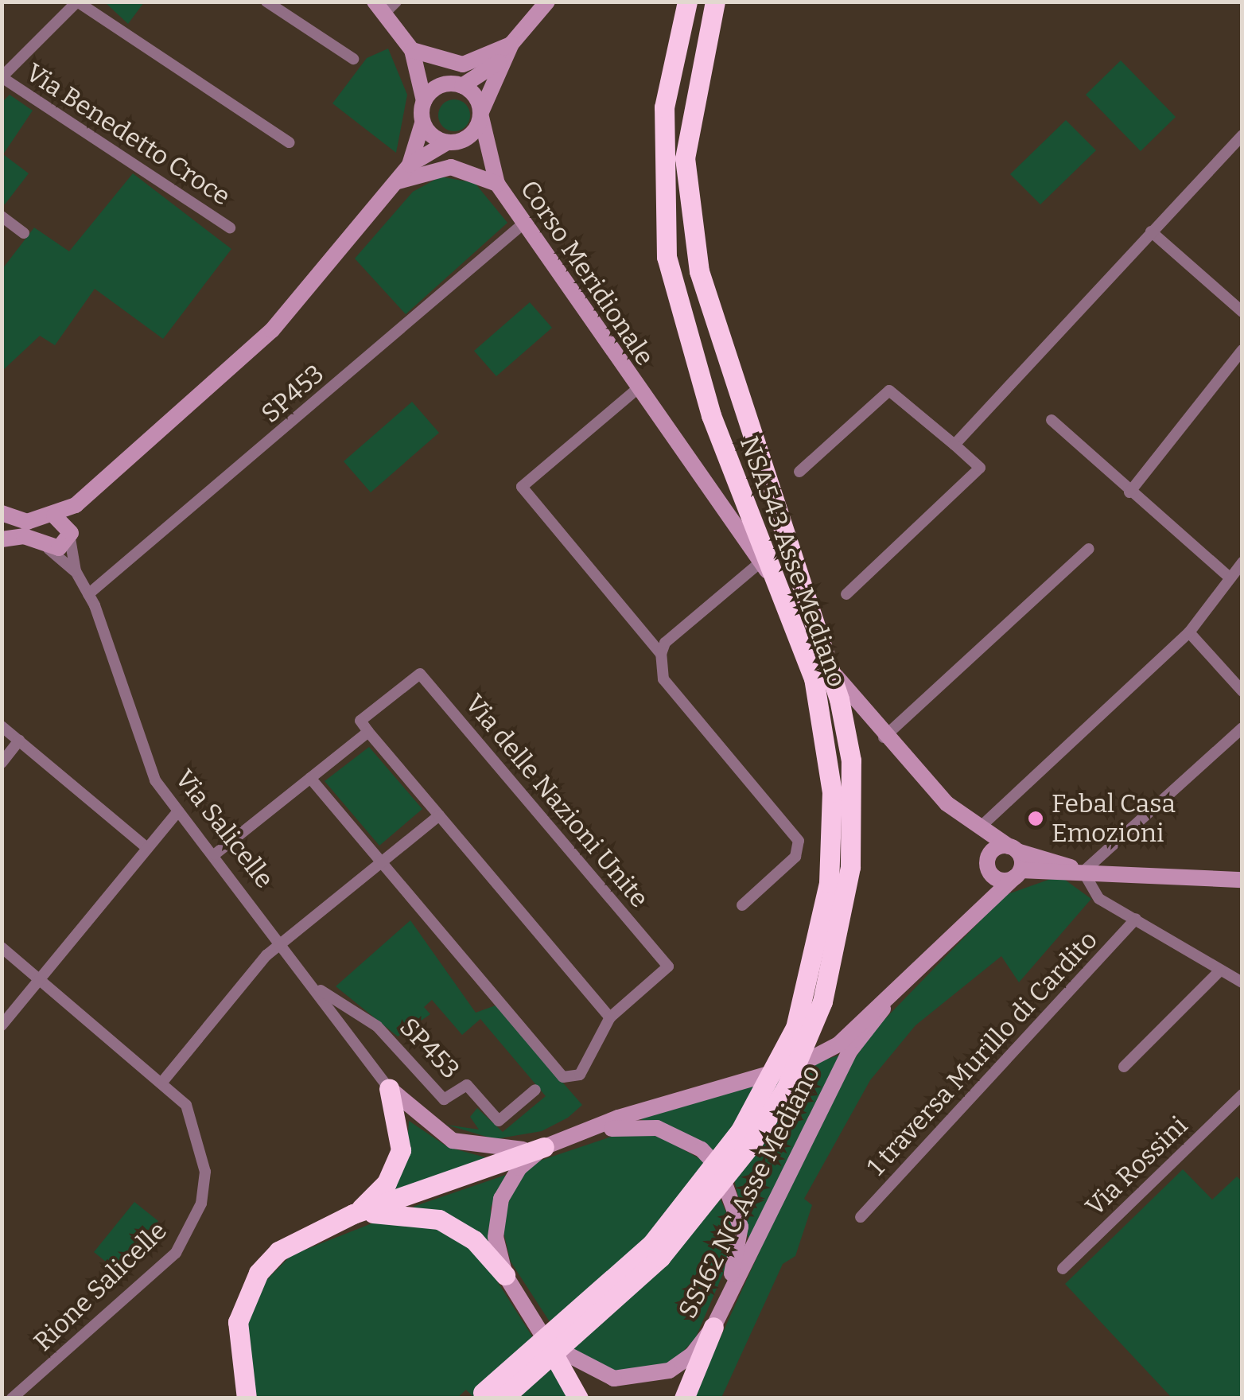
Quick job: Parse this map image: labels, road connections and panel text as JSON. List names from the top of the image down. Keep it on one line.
{"streets":{"highway":["NSA543 Asse Mediano","SS162 NC Asse Mediano"],"street":["Via Benedetto Croce","Corso Meridionale","SP453","Via delle Nazioni Unite","Via Salicelle","1 traversa Murillo di Cardito","Via Rossini","Rione Salicelle"]},"crossings":[["Corso Meridionale","SP453"],["SP453","Via Salicelle"],["NSA543 Asse Mediano","SS162 NC Asse Mediano"],["Via delle Nazioni Unite","Via Salicelle"]],"places":["Febal Casa Emozioni"]}
